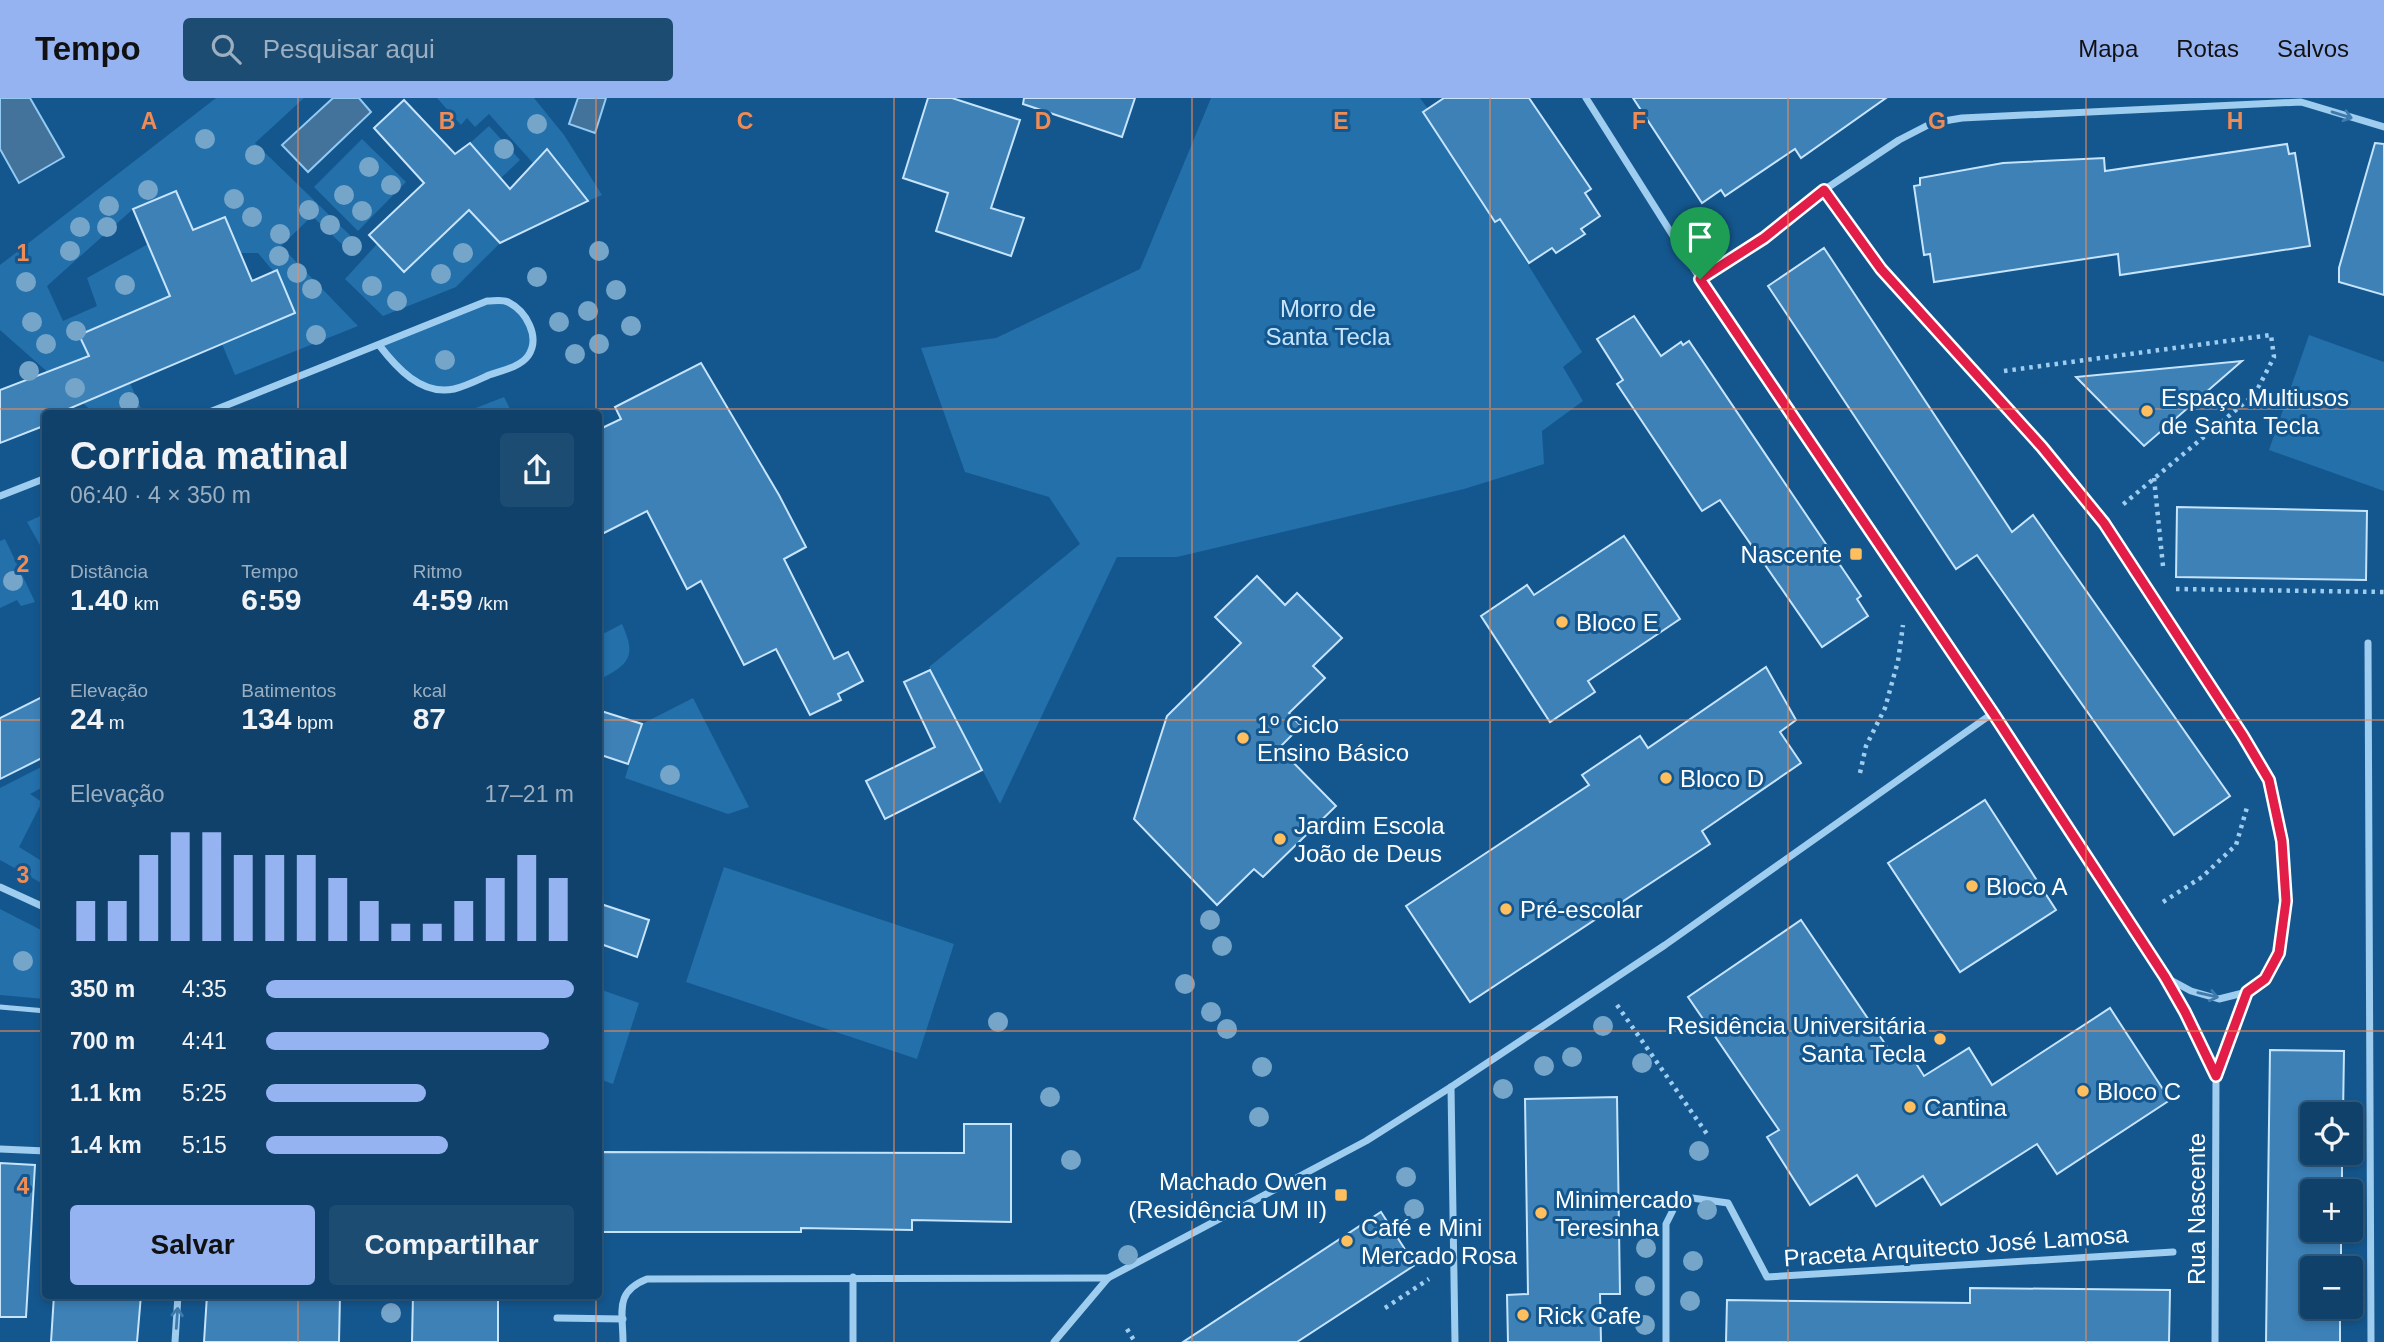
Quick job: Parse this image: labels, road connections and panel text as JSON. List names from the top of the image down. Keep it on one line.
{"streets":{"street":["Rua Nascente","Praceta Arquitecto José Lamosa"]},"parks":["Morro de Santa Tecla"],"places":{"other":["Espaço Multiusos de Santa Tecla","Bloco E","1º Ciclo Ensino Básico","Bloco D","Jardim Escola João de Deus","Bloco A","Pré-escolar","Residência Universitária Santa Tecla","Bloco C","Cantina","Minimercado Teresinha","Café e Mini Mercado Rosa","Rick Cafe"],"transit":["Nascente","Machado Owen (Residência UM II)"]},"page":{"header":"Tempo","search":"Pesquisar aqui","nav":["Mapa","Rotas","Salvos"],"heading":["Corrida matinal","06:40 · 4 × 350 m"],"stats":[["Distância","1.40 km"],["Tempo","6:59"],["Ritmo","4:59 /km"],["Elevação","24 m"],["Batimentos","134 bpm"],["kcal","87"]],"chart":["Elevação","17–21 m"],"list":[{"name":"350 m","note":"4:35"},{"name":"700 m","note":"4:41"},{"name":"1.1 km","note":"5:25"},{"name":"1.4 km","note":"5:15"}],"map_buttons":["+","−"],"buttons":["Salvar","Compartilhar"]},"grid":{"columns":["A","B","C","D","E","F","G","H"],"rows":["1","2","3","4"]}}
